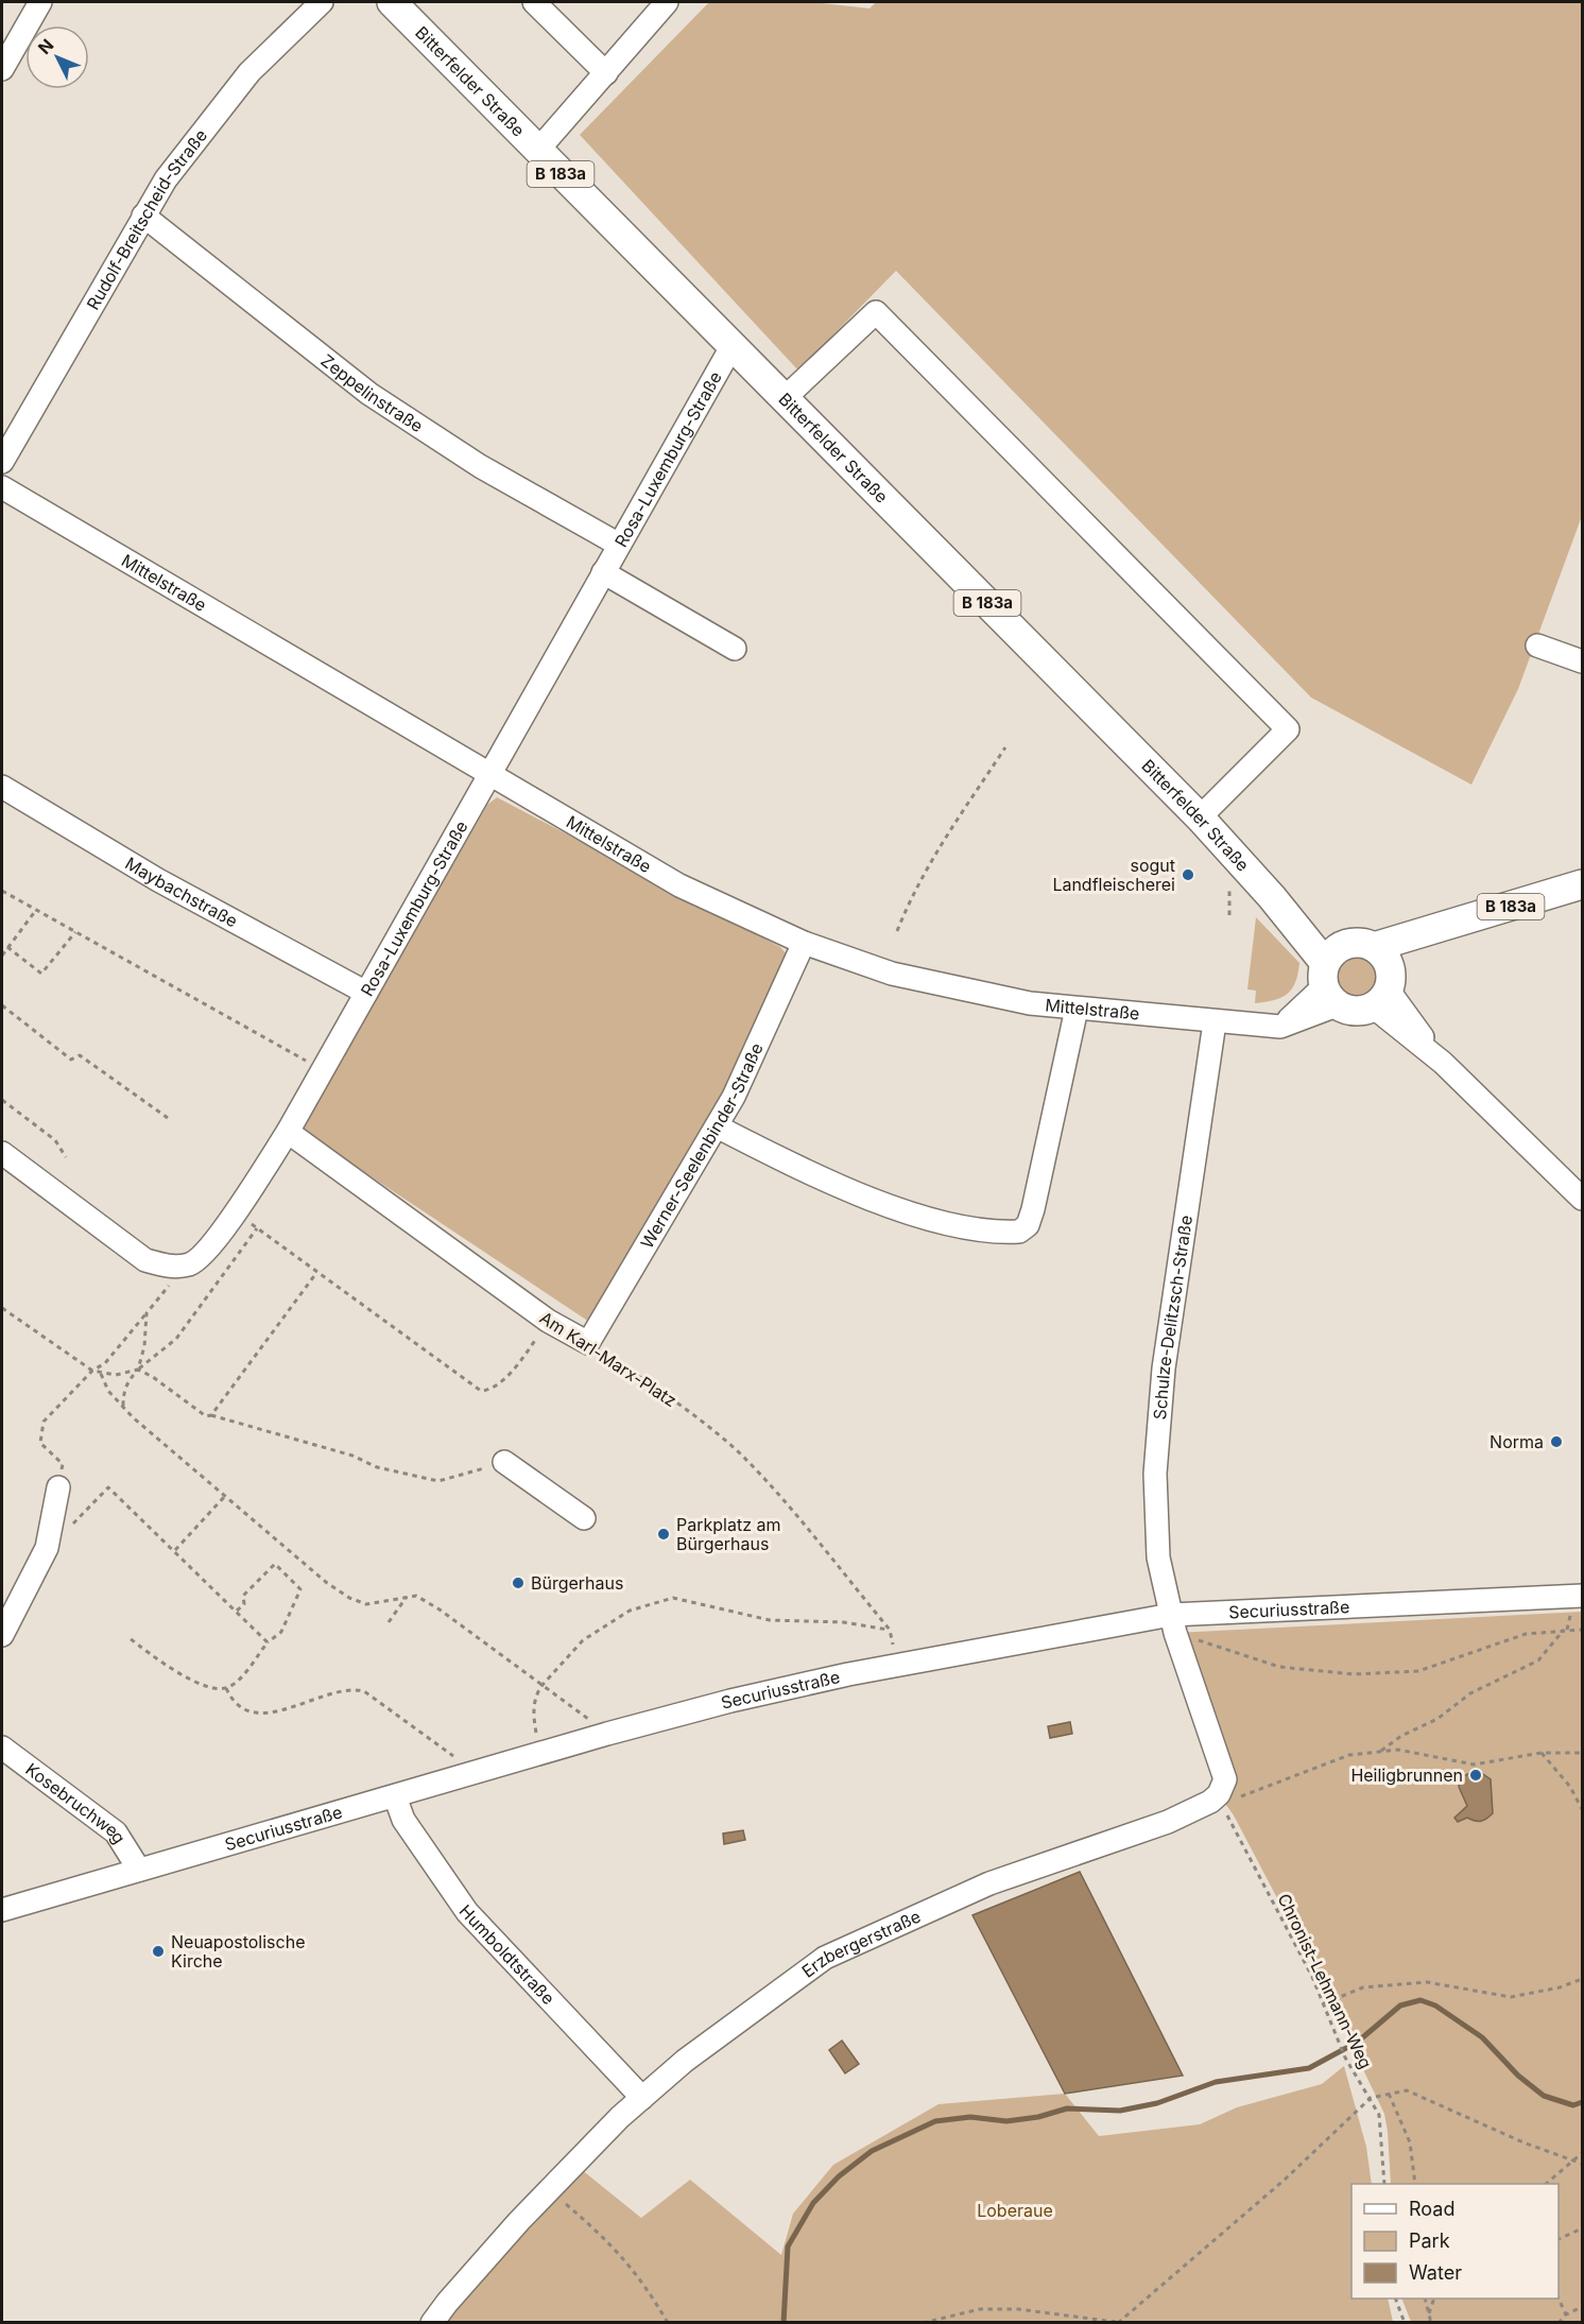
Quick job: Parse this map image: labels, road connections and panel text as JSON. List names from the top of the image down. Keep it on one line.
{"streets":{"main road":["Bitterfelder Straße","B 183a"],"street":["Rudolf-Breitscheid-Straße","Zeppelinstraße","Rosa-Luxemburg-Straße","Mittelstraße","Maybachstraße","Werner-Seelenbinder-Straße","Schulze-Delitzsch-Straße","Am Karl-Marx-Platz","Securiusstraße","Kosebruchweg","Erzbergerstraße","Humboldtstraße"],"path":["Chronist-Lehmann-Weg"]},"crossings":[["Bitterfelder Straße","Rosa-Luxemburg-Straße"],["Bitterfelder Straße","Mittelstraße"],["Rudolf-Breitscheid-Straße","Zeppelinstraße"],["Zeppelinstraße","Rosa-Luxemburg-Straße"],["Rosa-Luxemburg-Straße","Mittelstraße"],["Rosa-Luxemburg-Straße","Maybachstraße"],["Rosa-Luxemburg-Straße","Am Karl-Marx-Platz"],["Mittelstraße","Werner-Seelenbinder-Straße"],["Mittelstraße","Schulze-Delitzsch-Straße"],["Werner-Seelenbinder-Straße","Am Karl-Marx-Platz"],["Schulze-Delitzsch-Straße","Securiusstraße"],["Am Karl-Marx-Platz","Securiusstraße"],["Securiusstraße","Kosebruchweg"],["Securiusstraße","Humboldtstraße"],["Erzbergerstraße","Humboldtstraße"],["Erzbergerstraße","Chronist-Lehmann-Weg"]],"parks":["Loberaue"],"places":["sogut Landfleischerei","Norma","Parkplatz am Bürgerhaus","Bürgerhaus","Heiligbrunnen","Neuapostolische Kirche"],"legend":["Road","Park","Water"],"north":"top left"}
